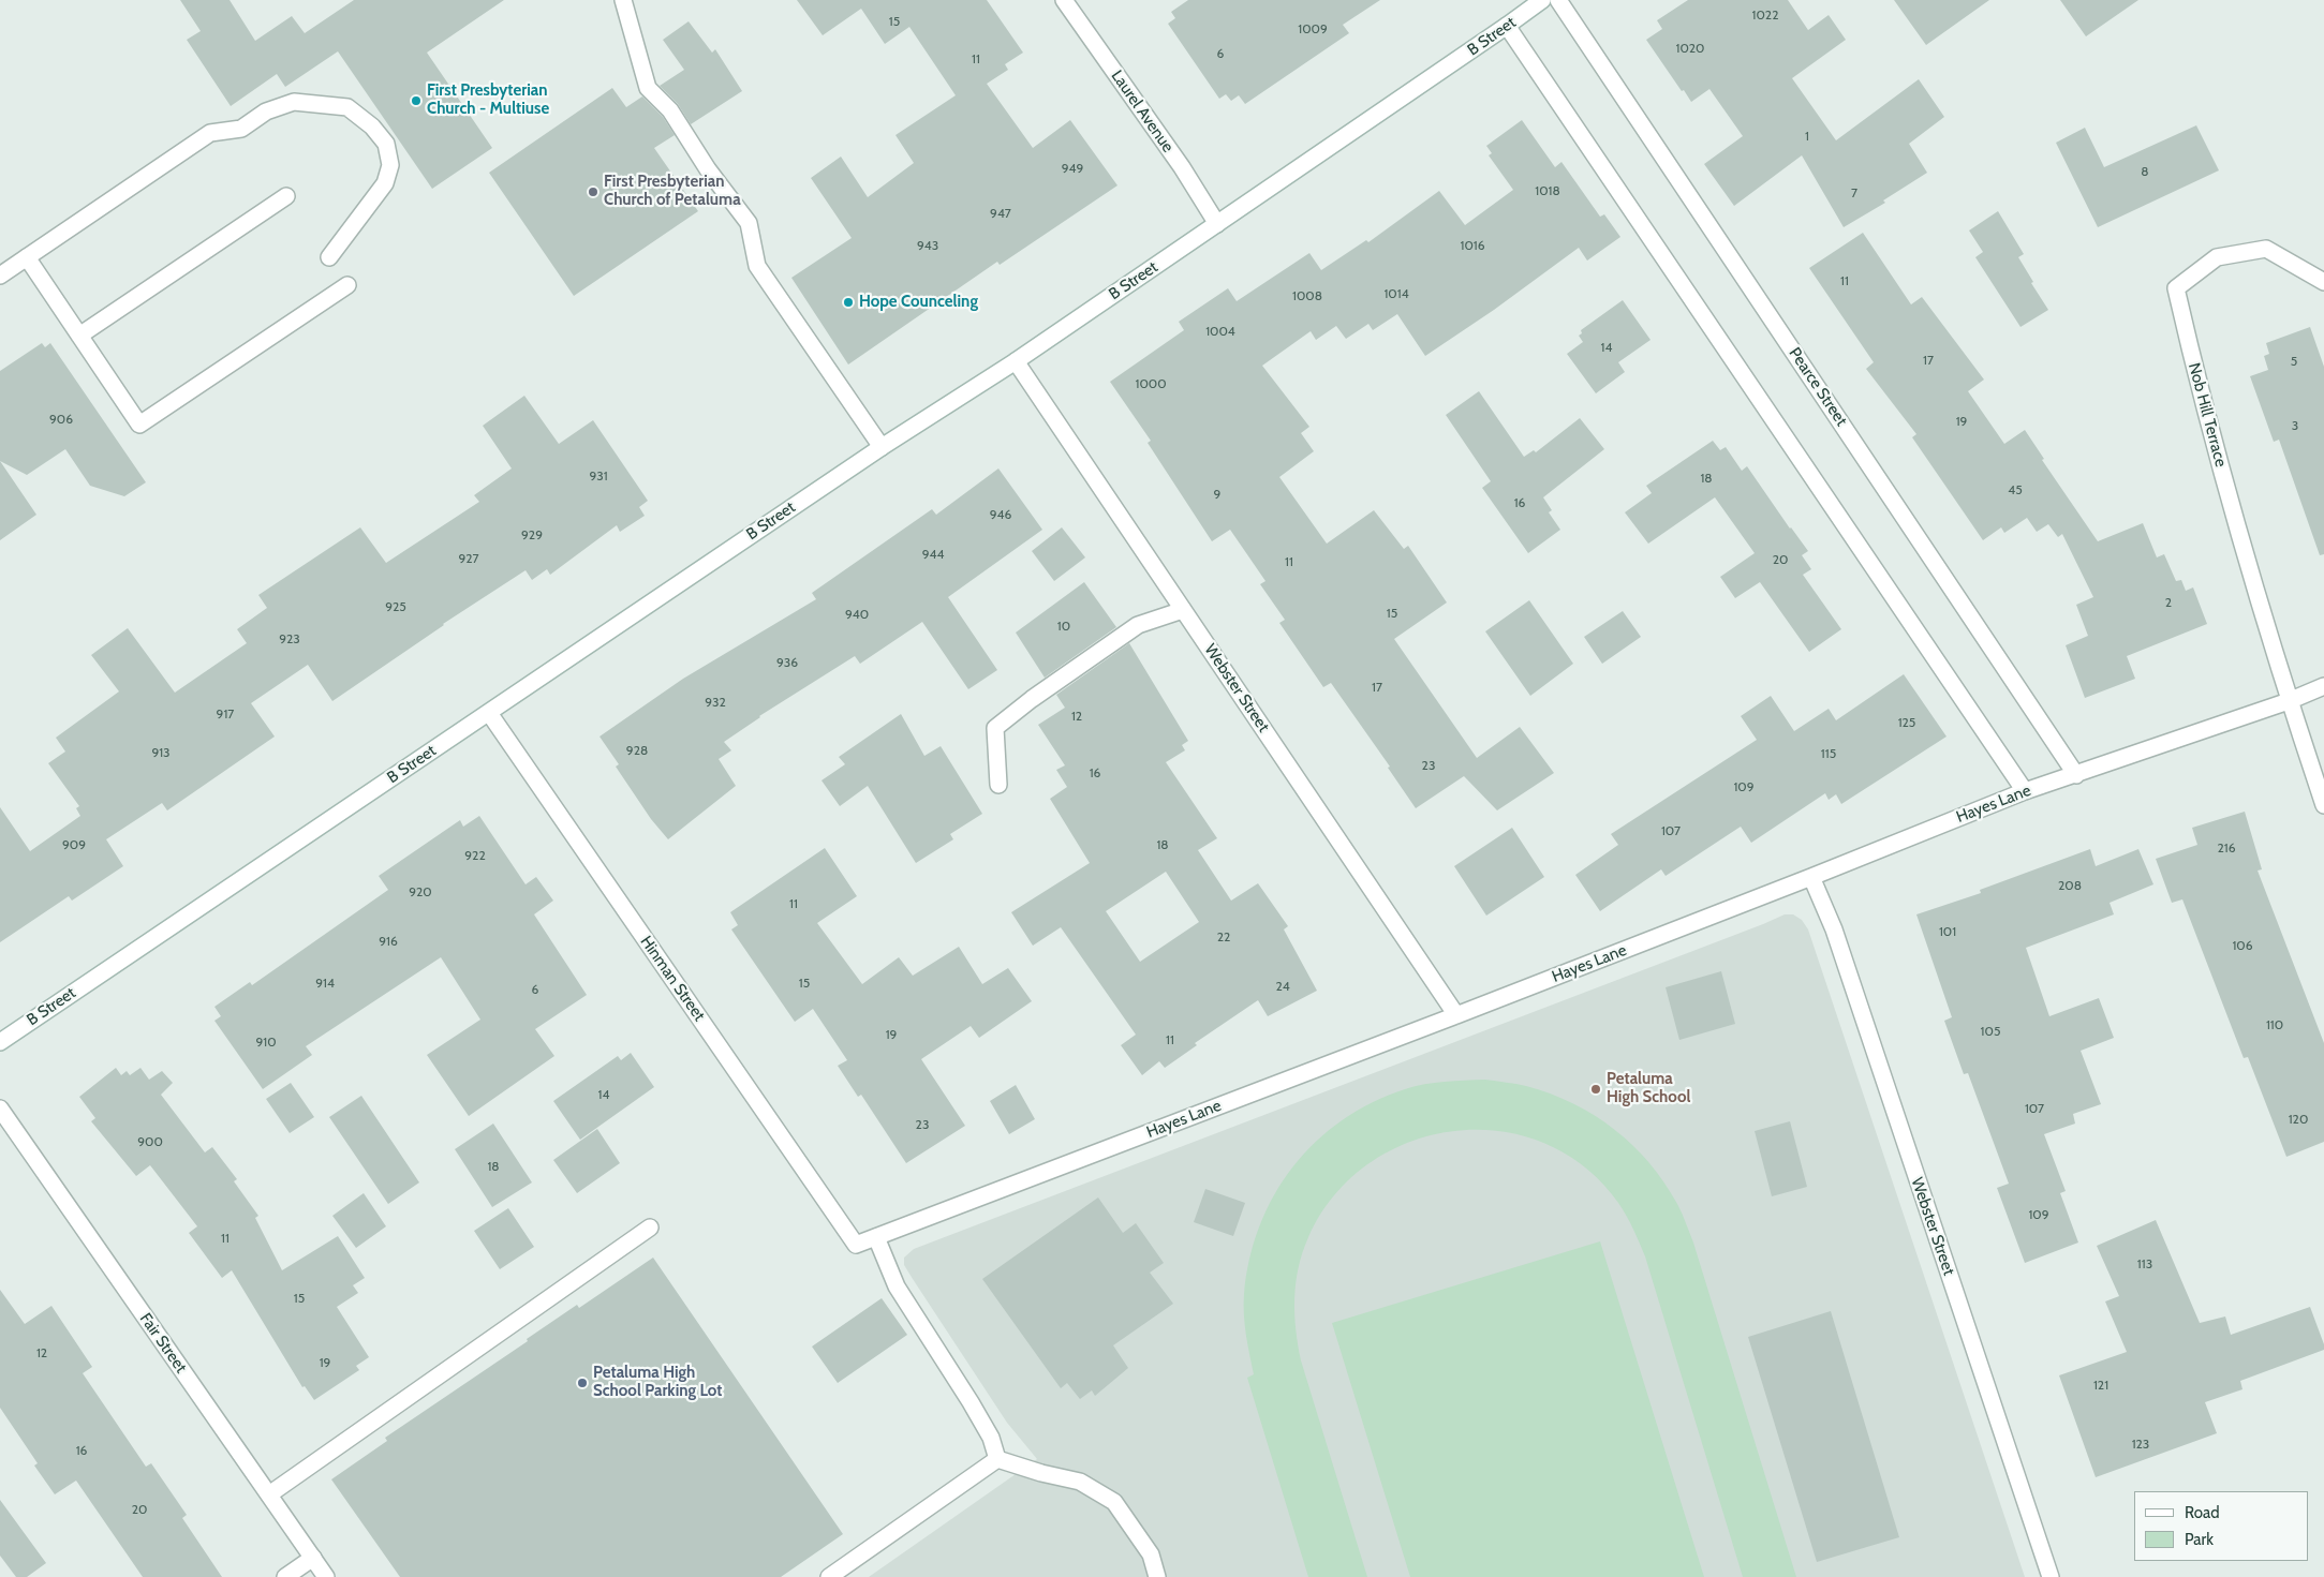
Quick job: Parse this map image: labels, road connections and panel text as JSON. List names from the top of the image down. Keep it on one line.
{"streets":{"street":["B Street","Laurel Avenue","Pearce Street","Nob Hill Terrace","Webster Street","Hayes Lane","Hinman Street","Fair Street"]},"crossings":[["B Street","Laurel Avenue"],["B Street","Webster Street"],["B Street","Hinman Street"],["Pearce Street","Hayes Lane"],["Nob Hill Terrace","Hayes Lane"],["Webster Street","Hayes Lane"],["Hayes Lane","Hinman Street"]],"places":["First Presbyterian Church - Multiuse","First Presbyterian Church of Petaluma","Hope Counceling","Petaluma High School","Petaluma High School Parking Lot"],"house_numbers":["1022","15","1009","1020","6","11","1","949","8","1018","7","947","943","1016","11","1014","1008","1004","14","17","5","1000","906","19","3","931","18","45","9","16","946","929","944","927","20","11","2","925","15","940","10","923","936","17","932","917","12","125","928","913","115","23","16","109","107","909","18","216","922","208","920","11","101","22","916","106","914","15","24","6","110","105","19","11","910","14","107","120","23","900","18","109","11","113","15","12","19","121","123","16","20"],"legend":["Road","Park"]}
